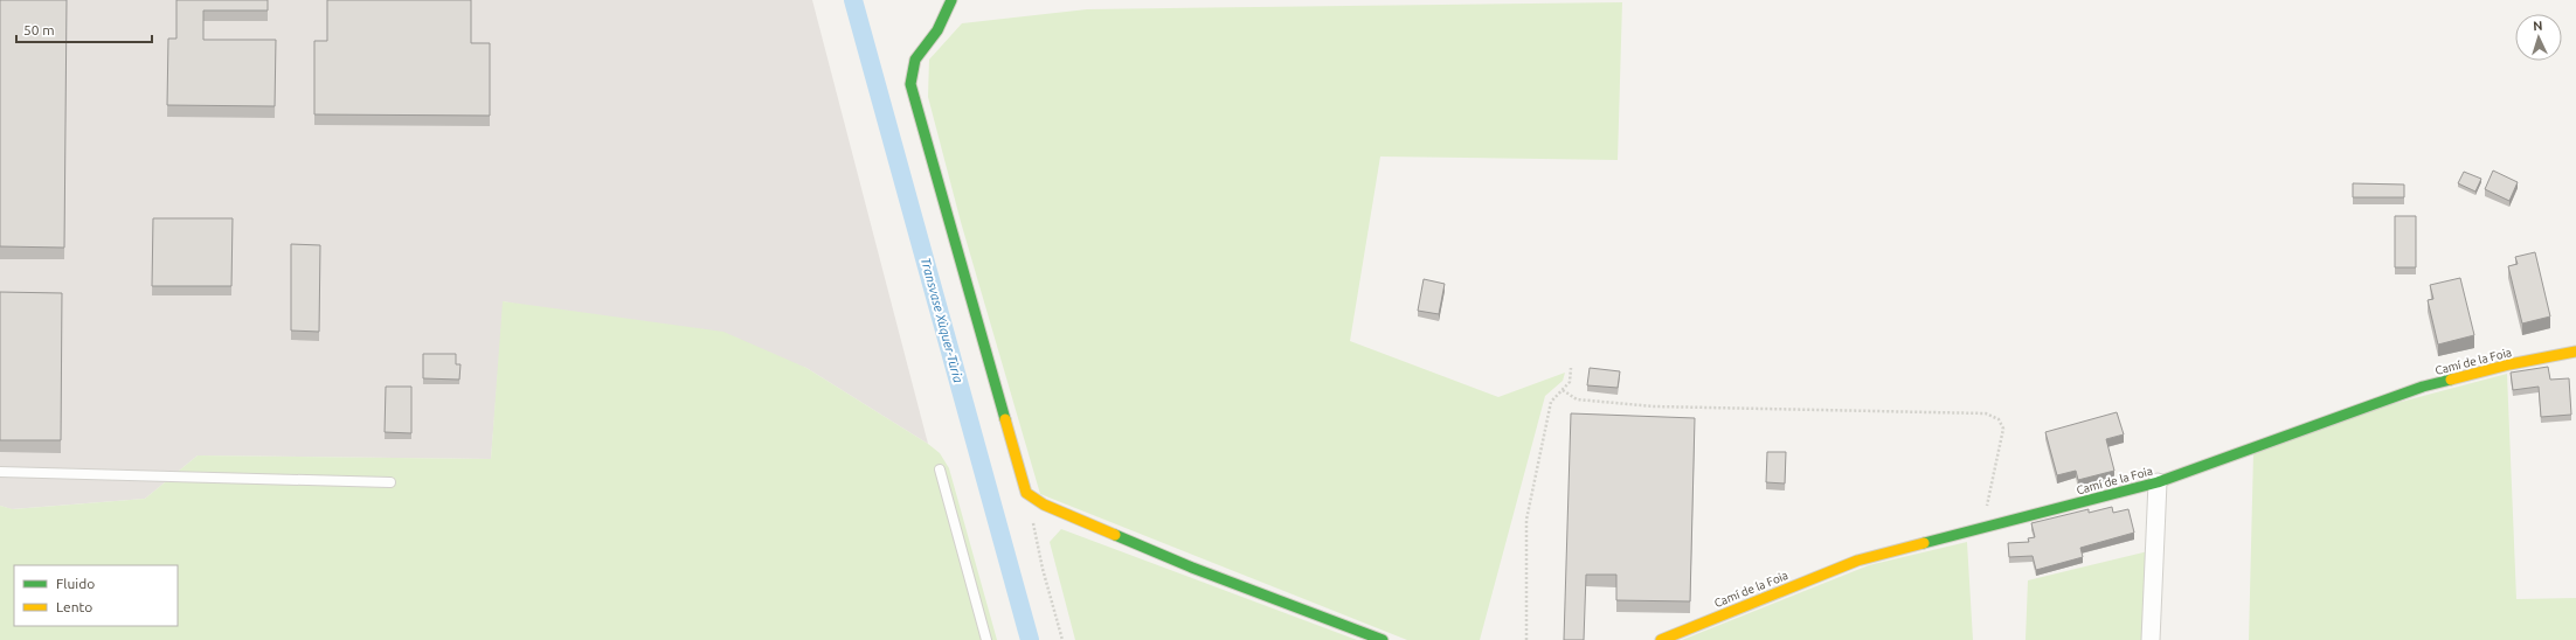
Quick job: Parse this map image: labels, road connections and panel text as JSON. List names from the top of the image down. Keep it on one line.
{"streets":{"street":["Camí de la Foia"]},"water":["Transvase Xùquer-Tùria"],"legend":["Fluido","Lento"],"scale_bar":"50 m","north":"top"}
